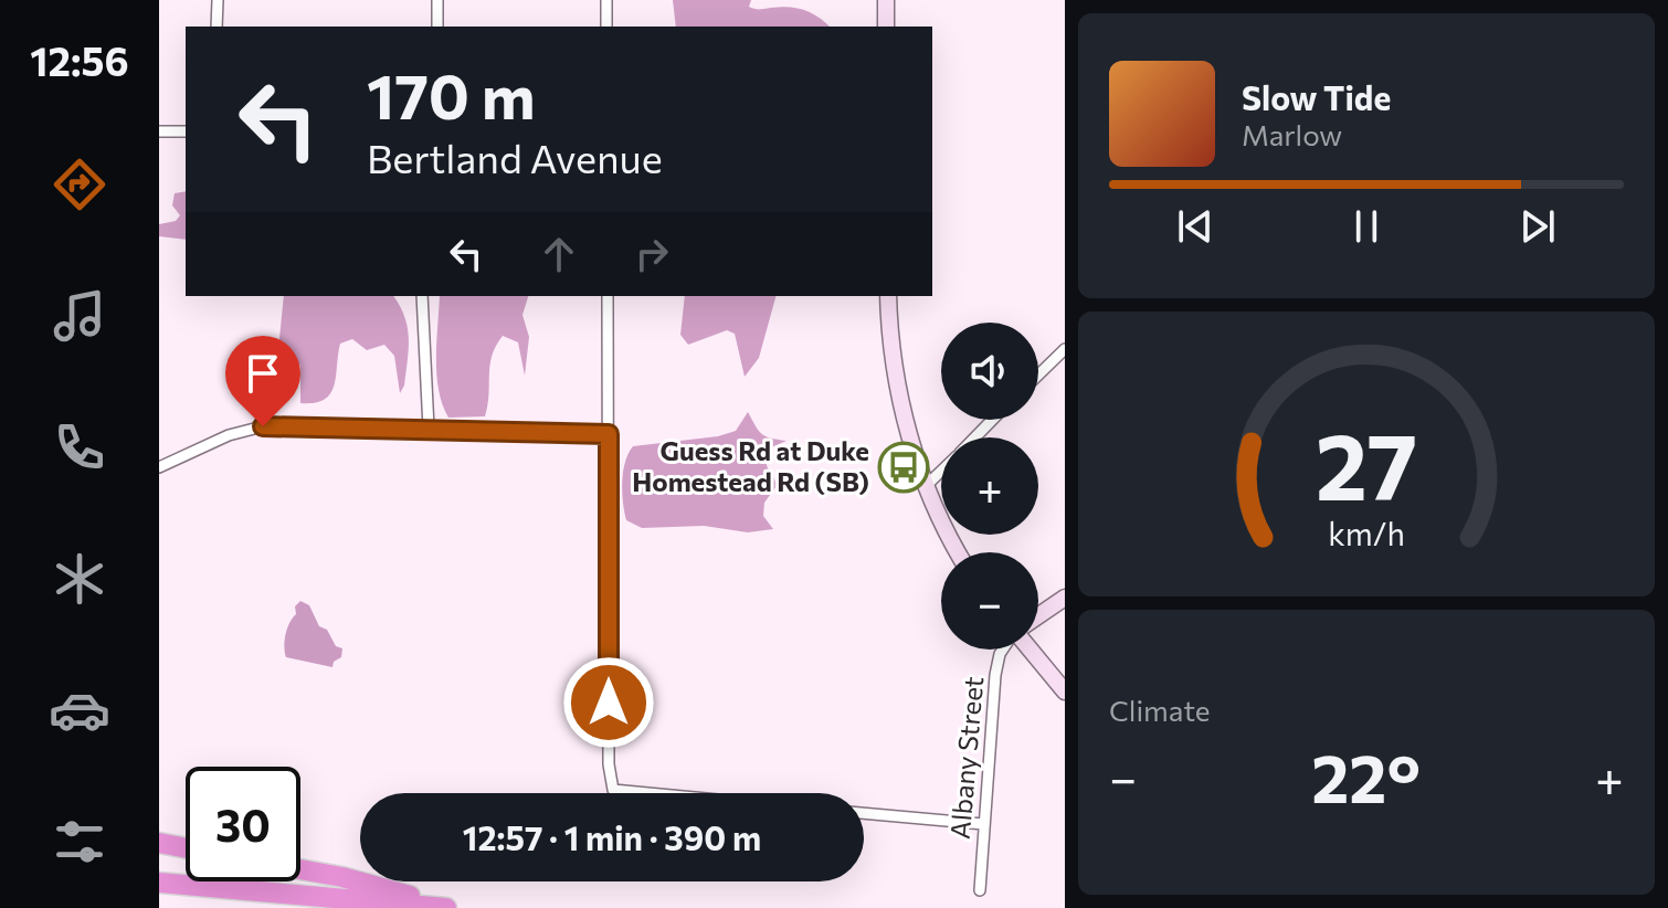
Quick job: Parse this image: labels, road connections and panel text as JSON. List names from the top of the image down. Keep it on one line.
{"streets":{"street":["Albany Street"]},"places":{"bus stop":["Guess Rd at Duke Homestead Rd (SB)"]},"page":{"tabs":"12:56","turn":["170 m","Bertland Avenue"],"song":["Slow Tide","Marlow"],"map_buttons":["+","−"],"tile":"Climate","heat":["−","22°","+"],"limit":"30","trip":"12:57 · 1 min · 390 m","gauge":["27","km/h"]}}
